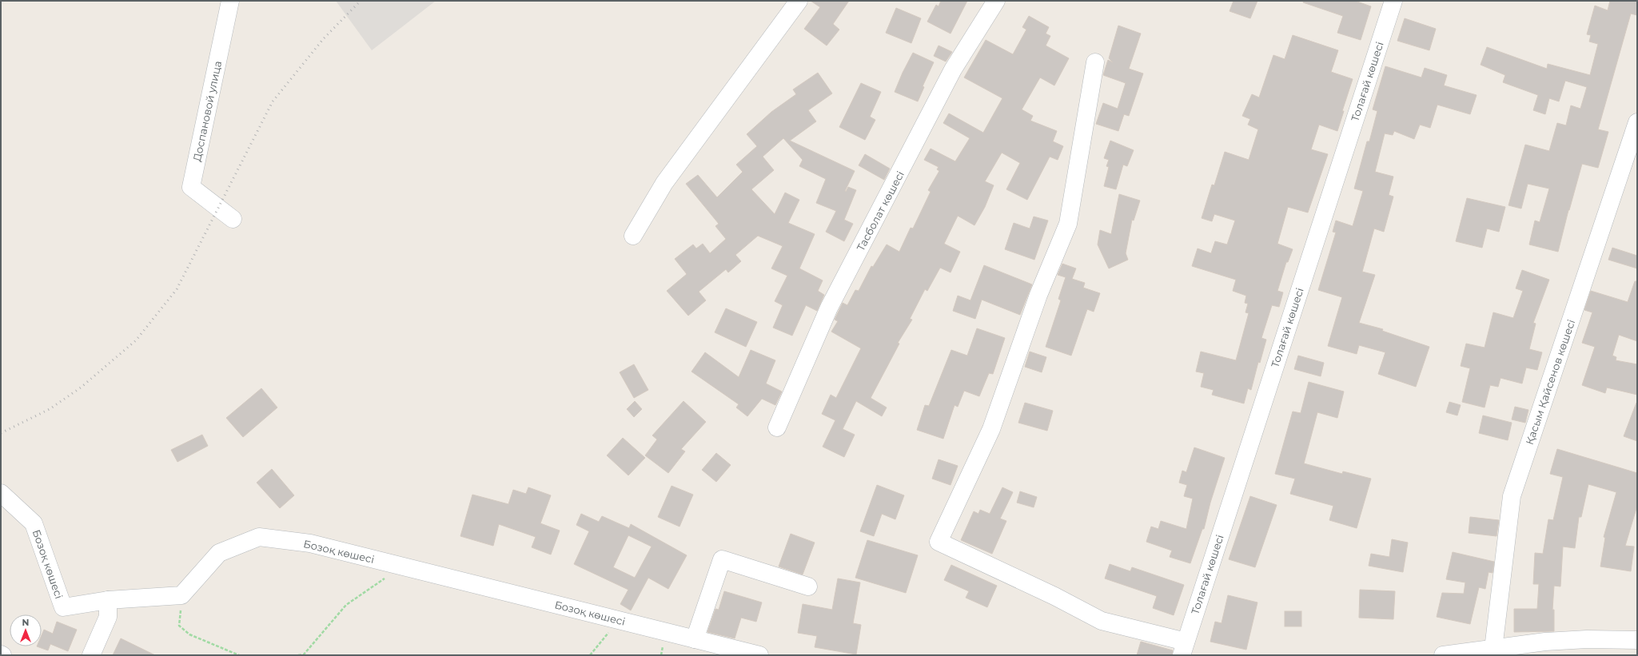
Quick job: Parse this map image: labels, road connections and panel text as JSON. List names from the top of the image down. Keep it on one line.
{"streets":{"street":["Толағай көшесі","Доспановой улица","Тасболат көшесі","Қасым Қайсенов көшесі","Бозоқ көшесі"]},"north":"top"}
